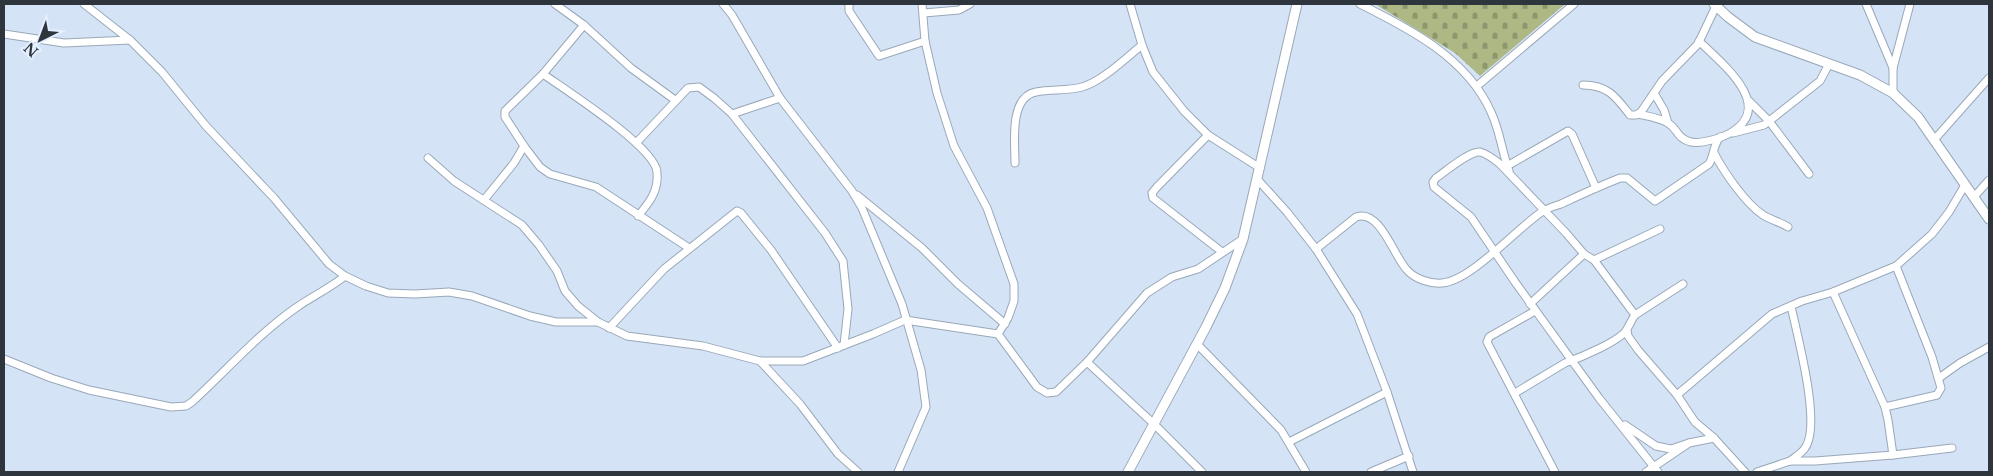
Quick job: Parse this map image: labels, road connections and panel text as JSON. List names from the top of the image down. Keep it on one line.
{"north":"bottom left"}
